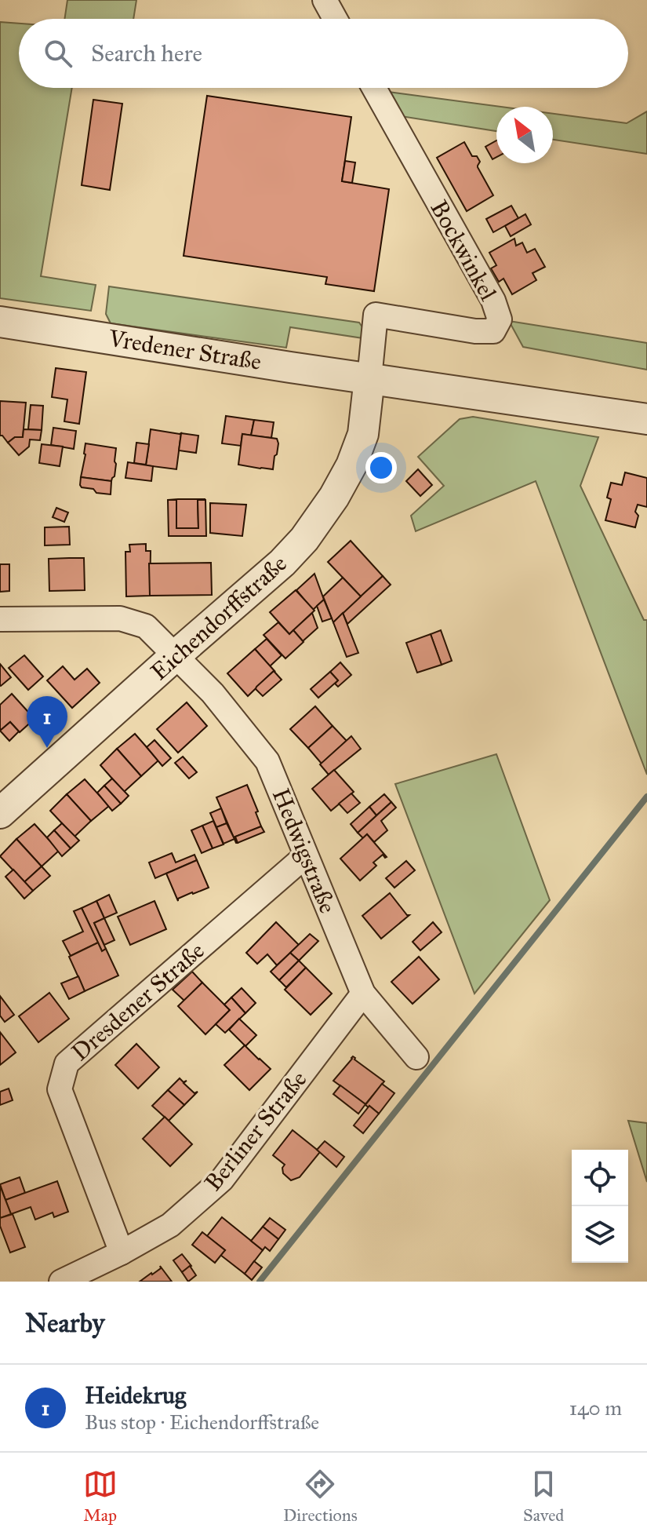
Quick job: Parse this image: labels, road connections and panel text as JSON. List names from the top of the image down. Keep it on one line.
{"streets":{"street":["Bockwinkel","Vredener Straße","Eichendorffstraße","Hedwigstraße","Dresdener Straße","Berliner Straße"]},"crossings":[["Bockwinkel","Vredener Straße"],["Bockwinkel","Eichendorffstraße"],["Vredener Straße","Eichendorffstraße"],["Eichendorffstraße","Hedwigstraße"],["Hedwigstraße","Dresdener Straße"],["Hedwigstraße","Berliner Straße"],["Dresdener Straße","Berliner Straße"]],"north":"top left","page":{"search":"Search here","pins":"1","heading":"Nearby","list":[{"mark":"1","name":"Heidekrug","note":"Bus stop · Eichendorffstraße","value":"140 m"}],"nav":["Map","Directions","Saved"]}}
